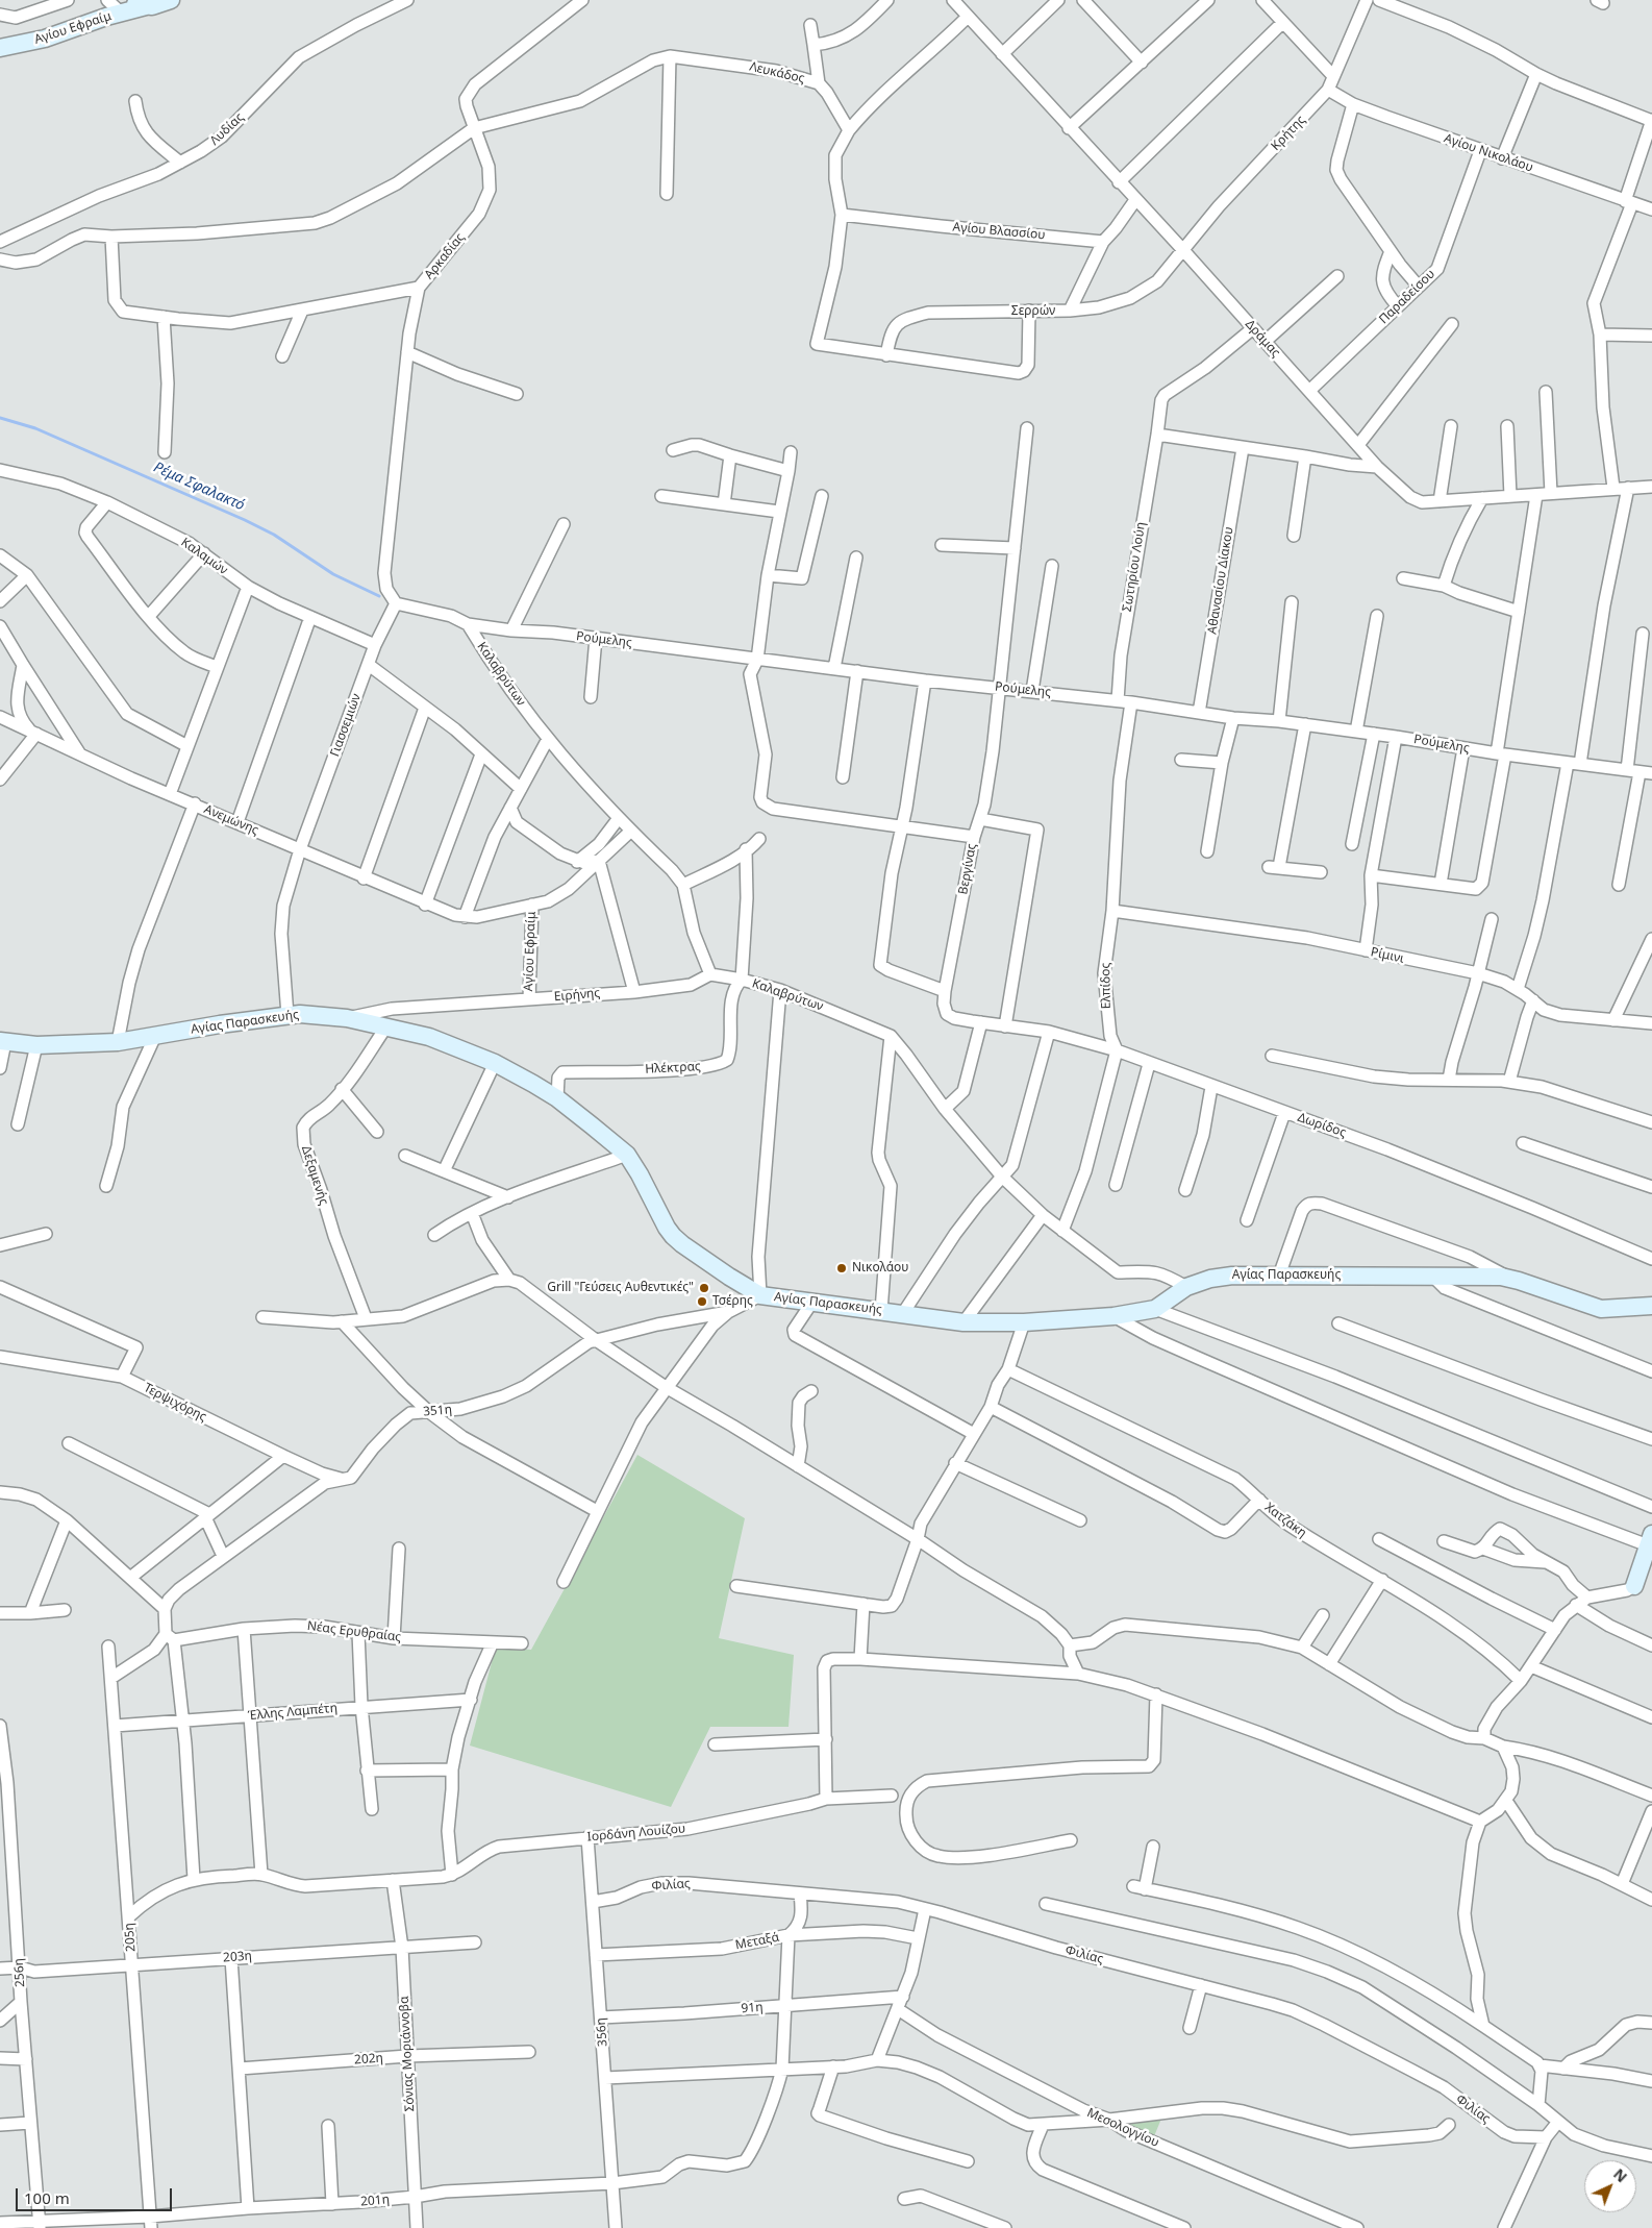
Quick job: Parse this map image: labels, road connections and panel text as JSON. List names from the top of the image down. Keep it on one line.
{"streets":{"street":["Αγίου Εφραίμ","Λευκάδος","Λυδίας","Κρήτης","Αγίου Νικολάου","Αγίου Βλασσίου","Αρκαδίας","Παραδείσου","Σερρών","Δράμας","Καλαμών","Σωτηρίου Λούη","Αθανασίου Δίακου","Ρούμελης","Καλαβρύτων","Γιασσεμιών","Ανεμώνης","Βεργίνας","Ρίμινι","Ελπίδος","Ειρήνης","Αγίας Παρασκευής","Ηλέκτρας","Δωρίδος","Δεξαμενής","Τερψιχόρης","351η","Χατζάκη","Νέας Ερυθραίας","Έλλης Λαμπέτη","Ιορδάνη Λουίζου","Φιλίας","205η","Μεταξά","203η","256η","91η","356η","Σόνιας Μοριάννοβα","202η","Μεσολογγίου","201η"]},"crossings":[["Αγίου Εφραίμ","Ειρήνης"],["Λευκάδος","Αρκαδίας"],["Κρήτης","Αγίου Νικολάου"],["Κρήτης","Σερρών"],["Κρήτης","Δράμας"],["Αγίου Νικολάου","Παραδείσου"],["Αρκαδίας","Ρούμελης"],["Αρκαδίας","Γιασσεμιών"],["Παραδείσου","Δράμας"],["Σερρών","Δράμας"],["Δράμας","Σωτηρίου Λούη"],["Καλαμών","Γιασσεμιών"],["Σωτηρίου Λούη","Ρούμελης"],["Αθανασίου Δίακου","Ρούμελης"],["Ρούμελης","Καλαβρύτων"],["Ρούμελης","Γιασσεμιών"],["Ρούμελης","Βεργίνας"],["Ρούμελης","Ελπίδος"],["Καλαβρύτων","Ειρήνης"],["Καλαβρύτων","Αγίας Παρασκευής"],["Καλαβρύτων","Ηλέκτρας"],["Γιασσεμιών","Ανεμώνης"],["Γιασσεμιών","Αγίας Παρασκευής"],["Βεργίνας","Δωρίδος"],["Ρίμινι","Ελπίδος"],["Ελπίδος","Δωρίδος"],["Ειρήνης","Αγίας Παρασκευής"],["Αγίας Παρασκευής","Ηλέκτρας"],["Αγίας Παρασκευής","Δεξαμενής"],["Αγίας Παρασκευής","351η"],["Τερψιχόρης","351η"],["Έλλης Λαμπέτη","205η"],["Ιορδάνη Λουίζου","356η"],["Φιλίας","356η"],["205η","203η"],["205η","201η"],["Μεταξά","356η"],["203η","256η"],["203η","Σόνιας Μοριάννοβα"],["256η","201η"],["91η","356η"],["356η","201η"],["Σόνιας Μοριάννοβα","202η"],["Σόνιας Μοριάννοβα","201η"]],"water":["Ρέμα Σφαλακτό"],"places":["Νικολάου","Grill \"Γεύσεις Αυθεντικές\"","Τσέρης"],"scale_bar":"100 m","north":"top right"}
